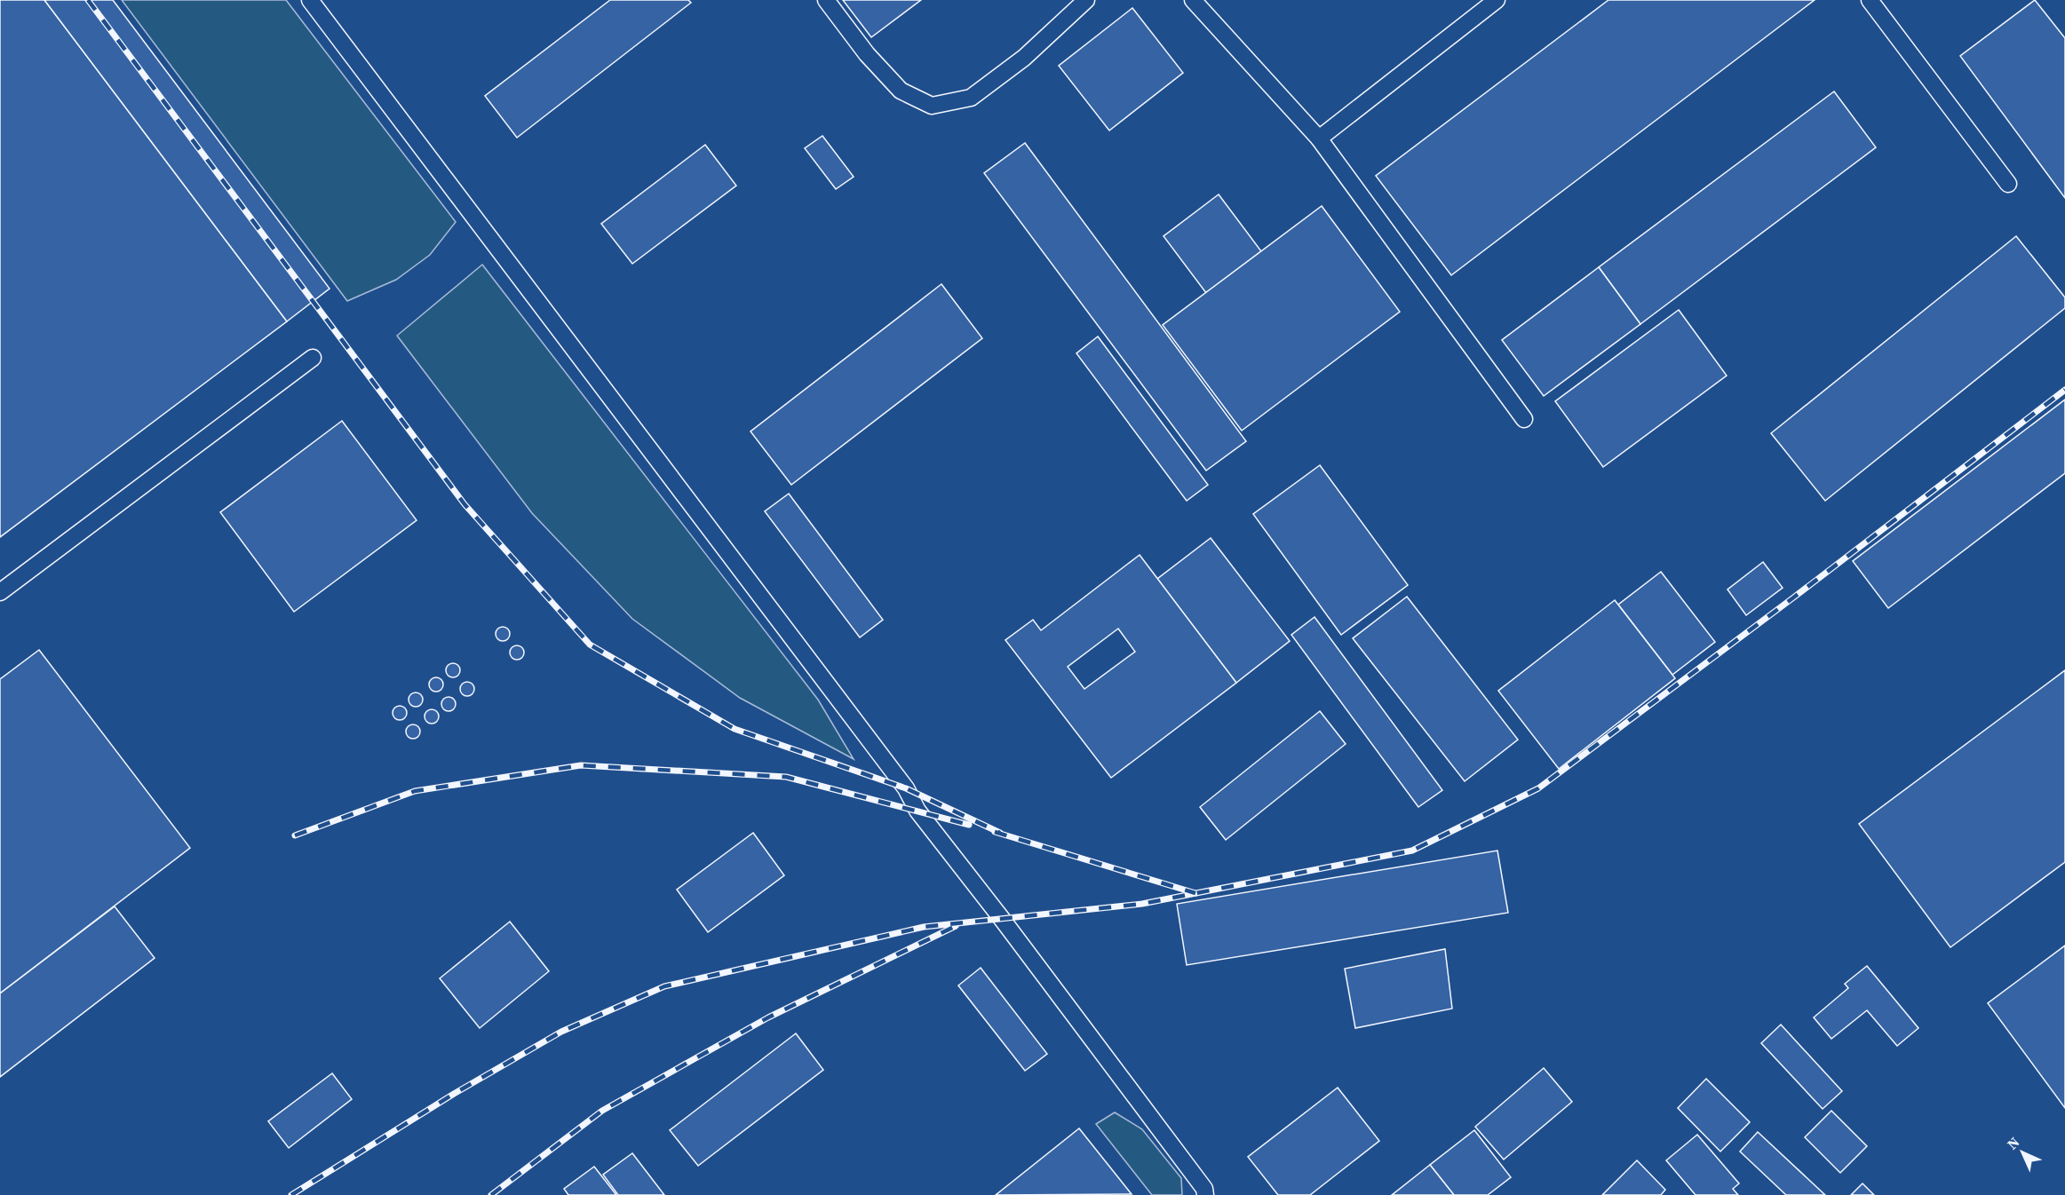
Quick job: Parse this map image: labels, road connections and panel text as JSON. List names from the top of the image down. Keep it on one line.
{"north":"top left"}
